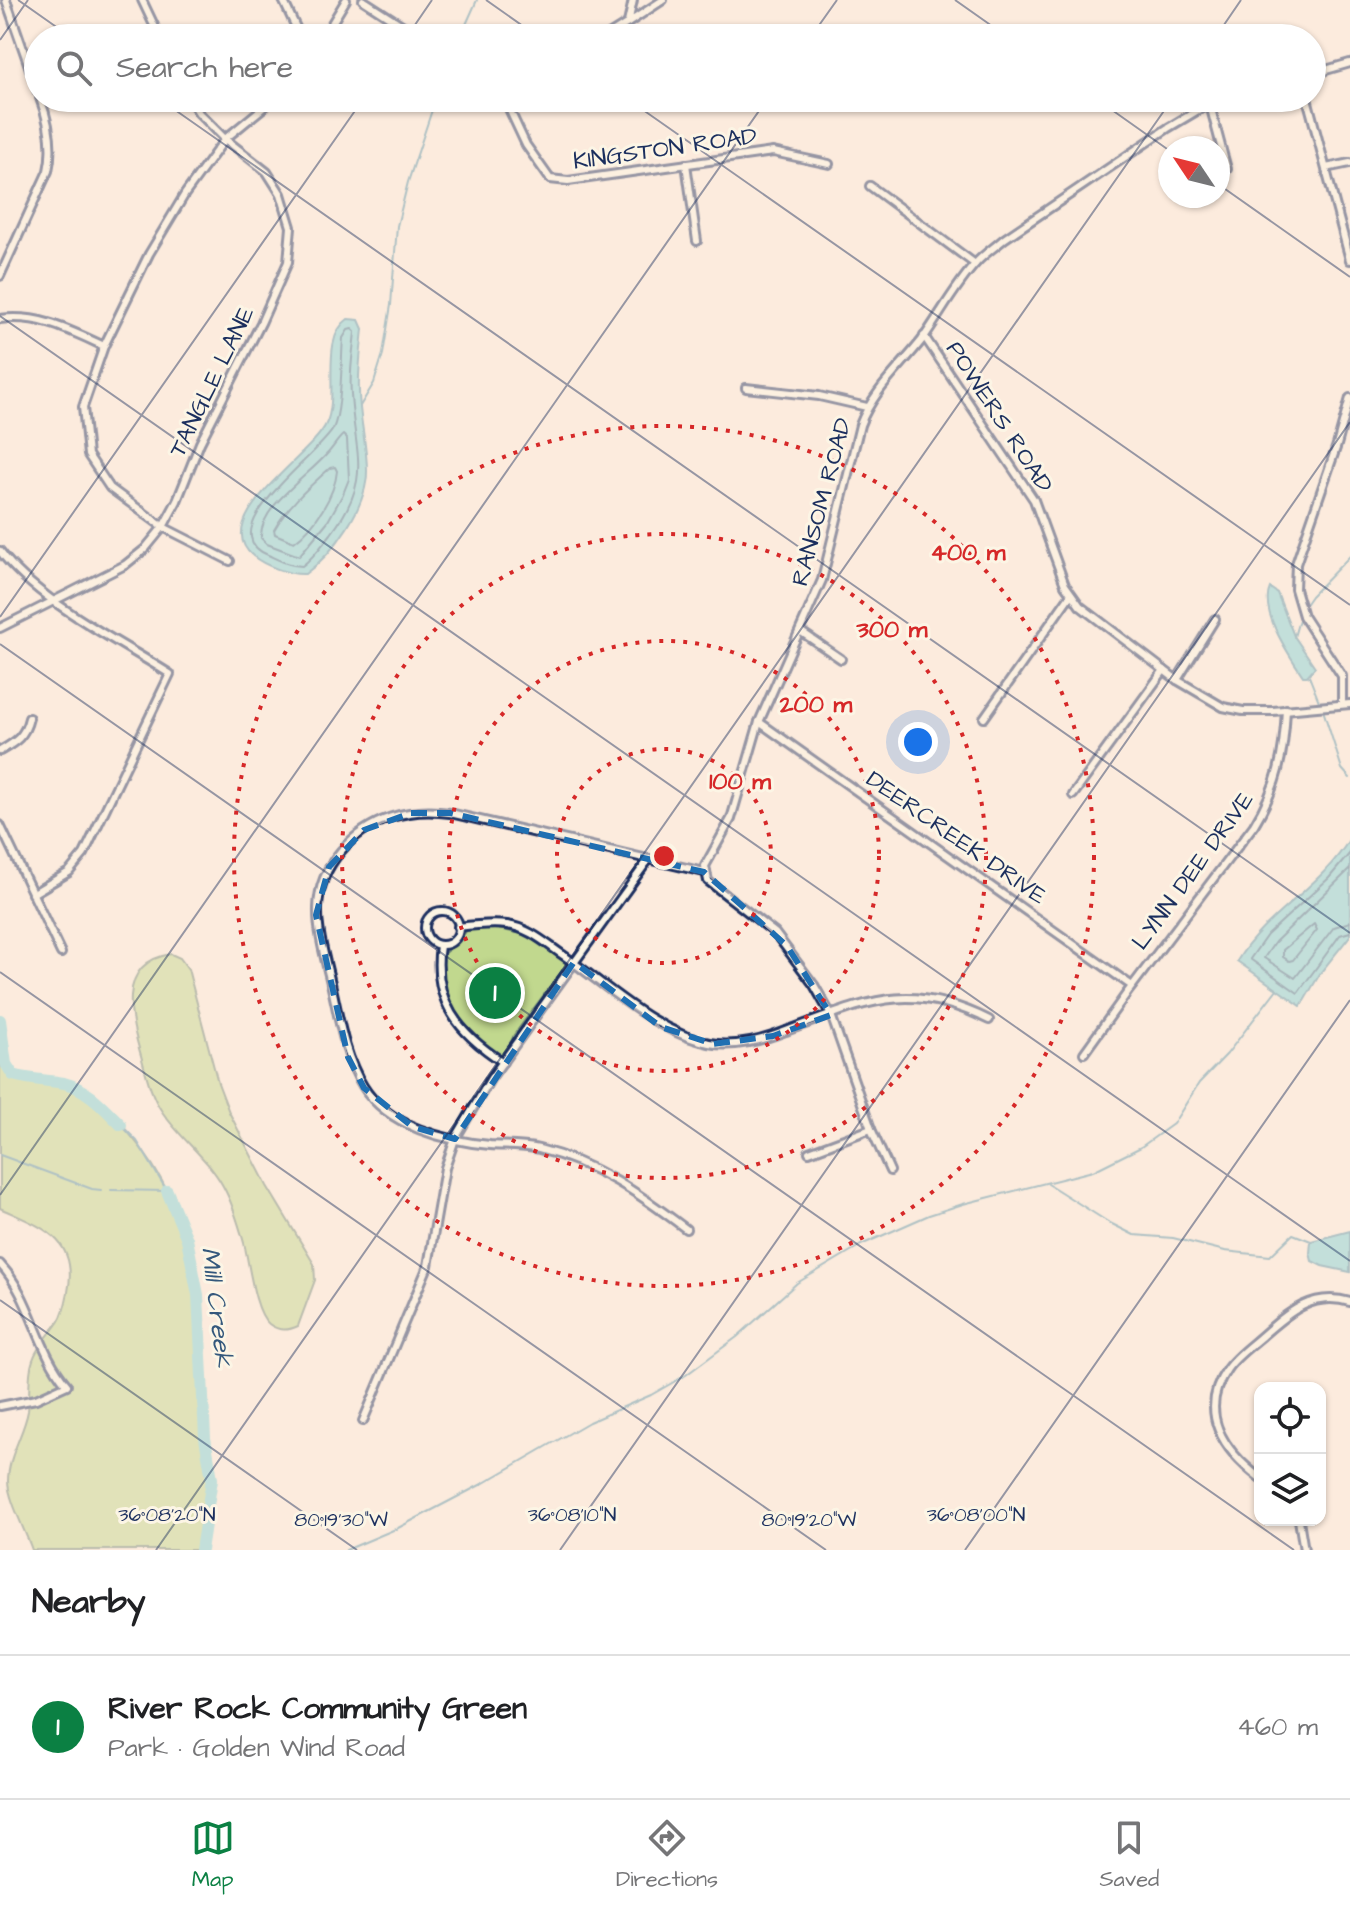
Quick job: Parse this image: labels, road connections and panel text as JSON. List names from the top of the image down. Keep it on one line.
{"streets":{"street":["KINGSTON ROAD","TANGLE LANE","POWERS ROAD","RANSOM ROAD","DEERCREEK DRIVE","LYNN DEE DRIVE"]},"crossings":[["POWERS ROAD","RANSOM ROAD"],["POWERS ROAD","LYNN DEE DRIVE"],["RANSOM ROAD","DEERCREEK DRIVE"],["DEERCREEK DRIVE","LYNN DEE DRIVE"]],"water":["Mill Creek"],"north":"top left","page":{"search":"Search here","pins":"1","heading":"Nearby","list":[{"mark":"1","name":"River Rock Community Green","note":"Park · Golden Wind Road","value":"460 m"}],"nav":["Map","Directions","Saved"]},"coordinates":["36°08'20\"N","36°08'10\"N","36°08'00\"N","80°19'30\"W","80°19'20\"W"],"rings":["400 m","300 m","200 m","100 m"]}
